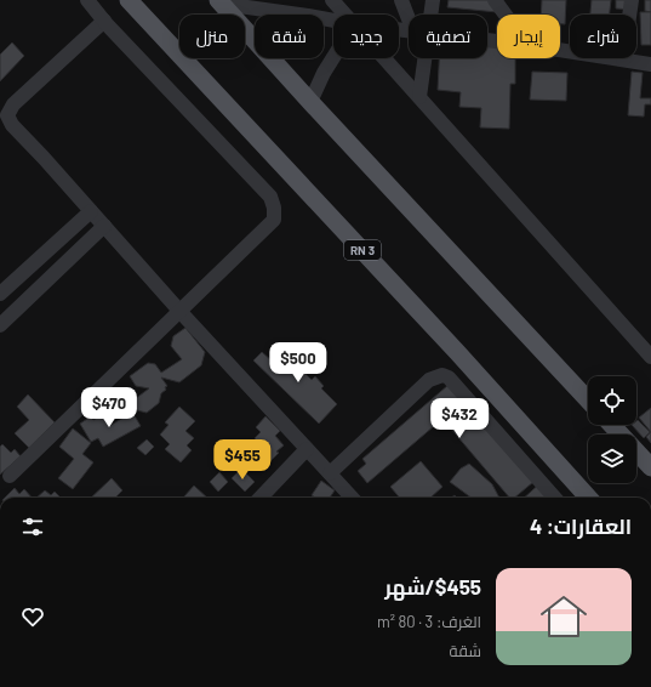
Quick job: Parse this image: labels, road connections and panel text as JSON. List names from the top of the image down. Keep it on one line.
{"streets":{"main road":["RN 3"]},"page":{"chip":["شراء","إيجار","تصفية","جديد","شقة","منزل"],"price":["$500","$470","$432","$455"],"heading":"العقارات: 4","list":[{"name":"$455/شهر","note":"الغرف: 3 · 80 m² · شقة"}]}}
